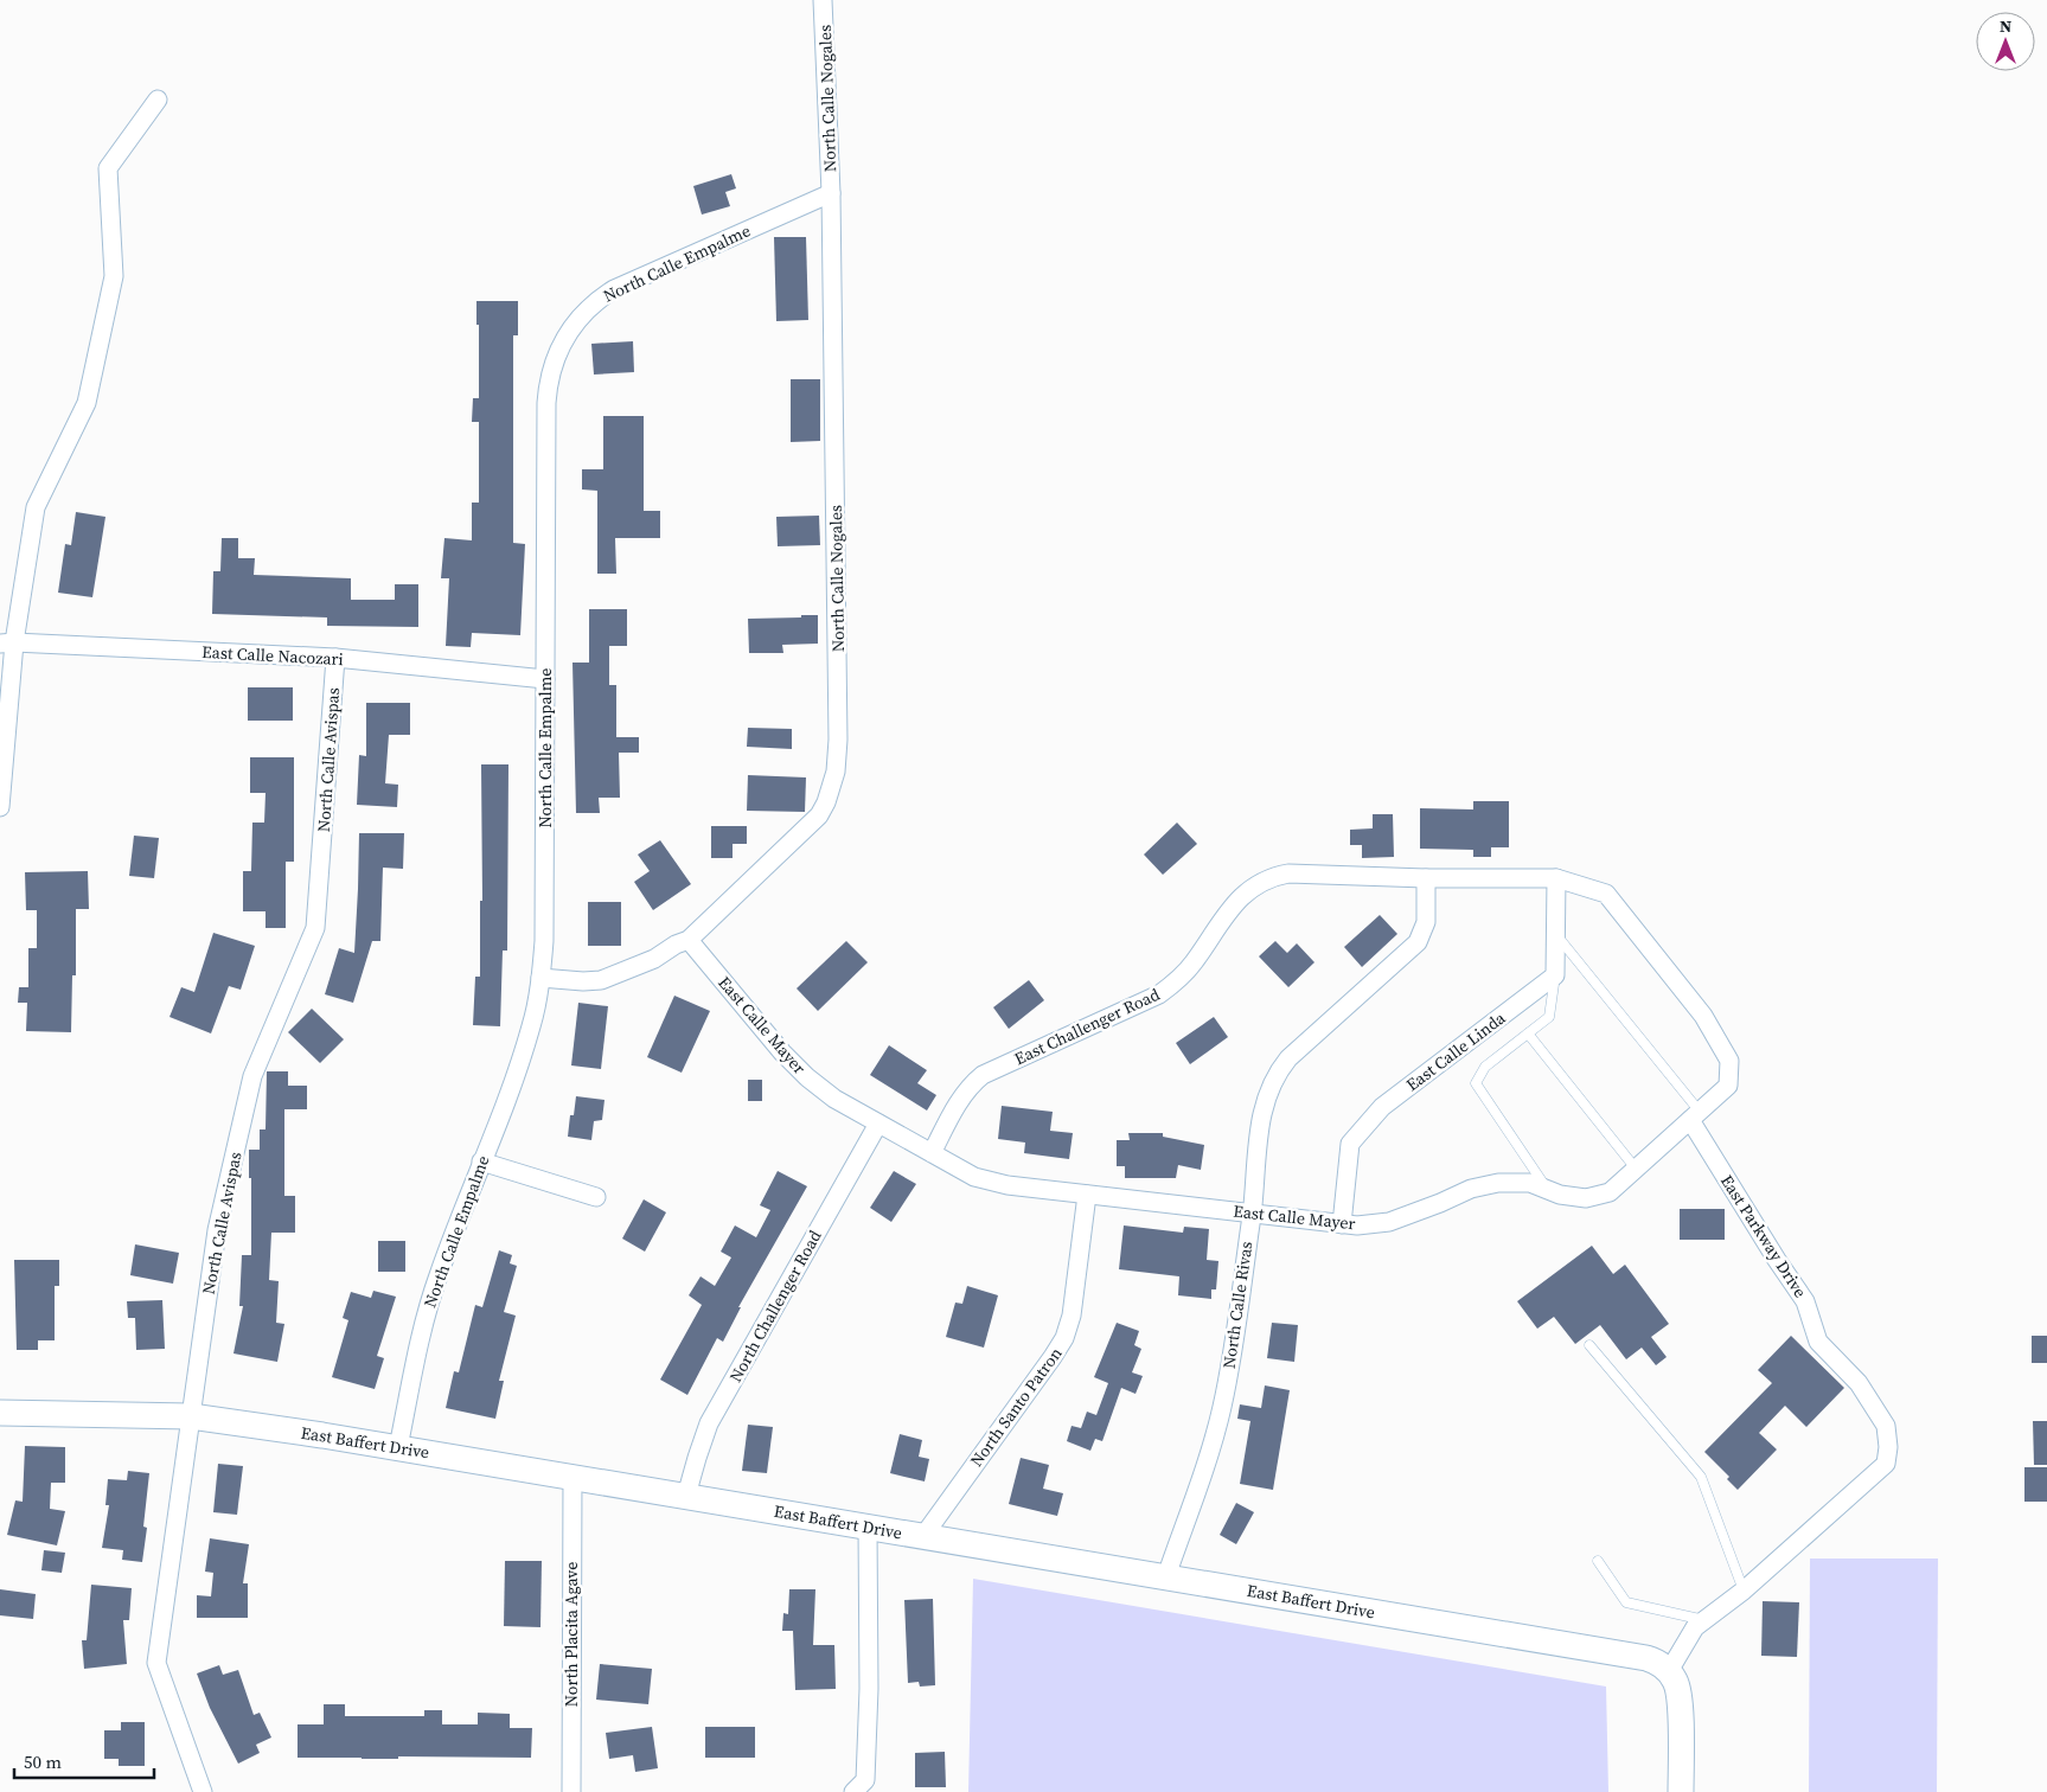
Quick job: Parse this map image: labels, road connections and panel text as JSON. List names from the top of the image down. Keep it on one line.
{"streets":{"street":["North Calle Nogales","North Calle Empalme","East Calle Nacozari","North Calle Avispas","East Calle Mayer","East Challenger Road","East Calle Linda","East Parkway Drive","North Calle Rivas","North Challenger Road","North Santo Patron","East Baffert Drive","North Placita Agave"]},"crossings":[["North Calle Nogales","North Calle Empalme"],["North Calle Nogales","East Calle Mayer"],["North Calle Empalme","East Calle Nacozari"],["North Calle Empalme","East Baffert Drive"],["East Calle Nacozari","North Calle Avispas"],["North Calle Avispas","East Baffert Drive"],["East Calle Mayer","East Challenger Road"],["East Calle Mayer","East Calle Linda"],["East Calle Mayer","East Parkway Drive"],["East Calle Mayer","North Calle Rivas"],["East Calle Mayer","North Challenger Road"],["East Calle Mayer","North Santo Patron"],["East Challenger Road","North Calle Rivas"],["North Calle Rivas","East Baffert Drive"],["North Challenger Road","East Baffert Drive"],["North Santo Patron","East Baffert Drive"],["East Baffert Drive","North Placita Agave"]],"scale_bar":"50 m","north":"top"}
